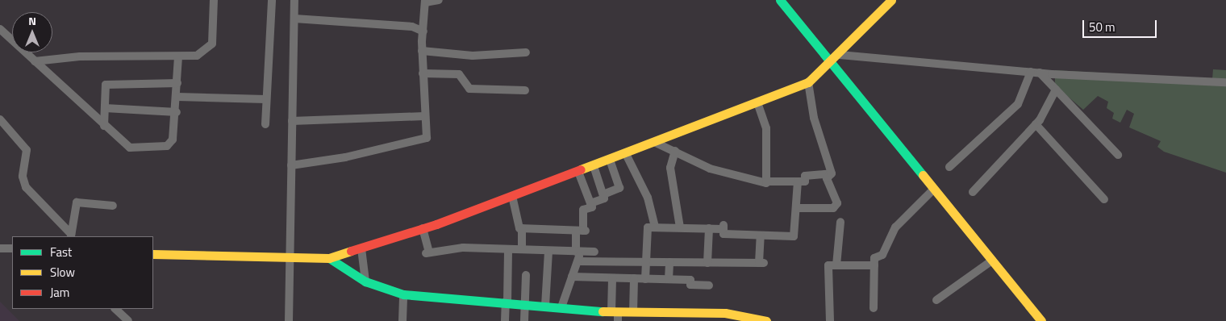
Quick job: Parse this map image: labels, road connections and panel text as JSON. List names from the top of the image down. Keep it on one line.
{"legend":["Fast","Slow","Jam"],"scale_bar":"50 m","north":"top"}
